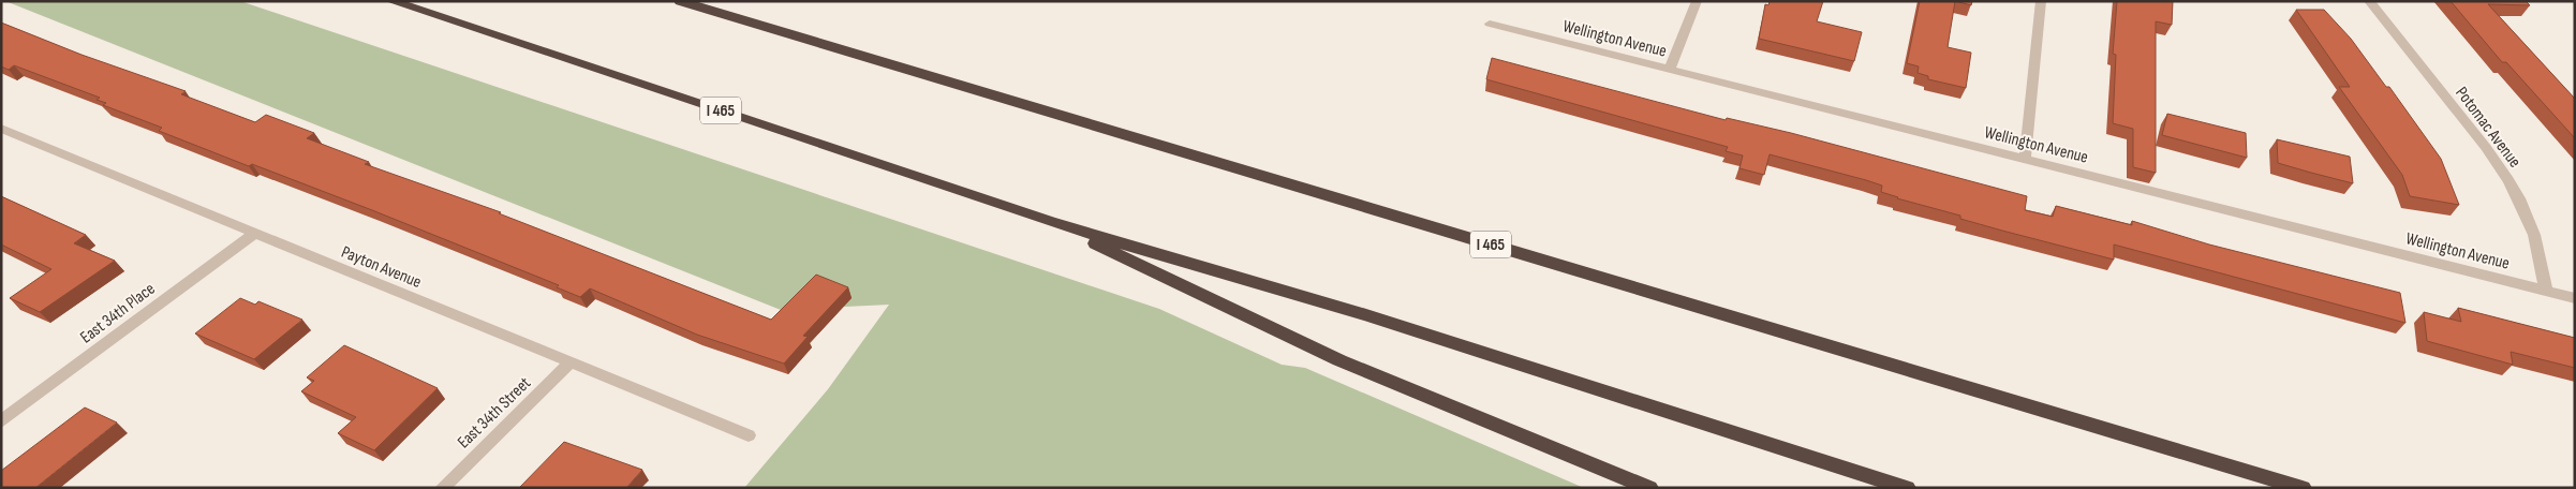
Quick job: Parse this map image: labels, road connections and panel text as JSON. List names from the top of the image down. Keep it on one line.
{"streets":{"highway":["I 465"],"street":["Wellington Avenue","Potomac Avenue","Payton Avenue","East 34th Place","East 34th Street"]},"crossings":[["Wellington Avenue","Potomac Avenue"],["Payton Avenue","East 34th Place"],["Payton Avenue","East 34th Street"]]}
